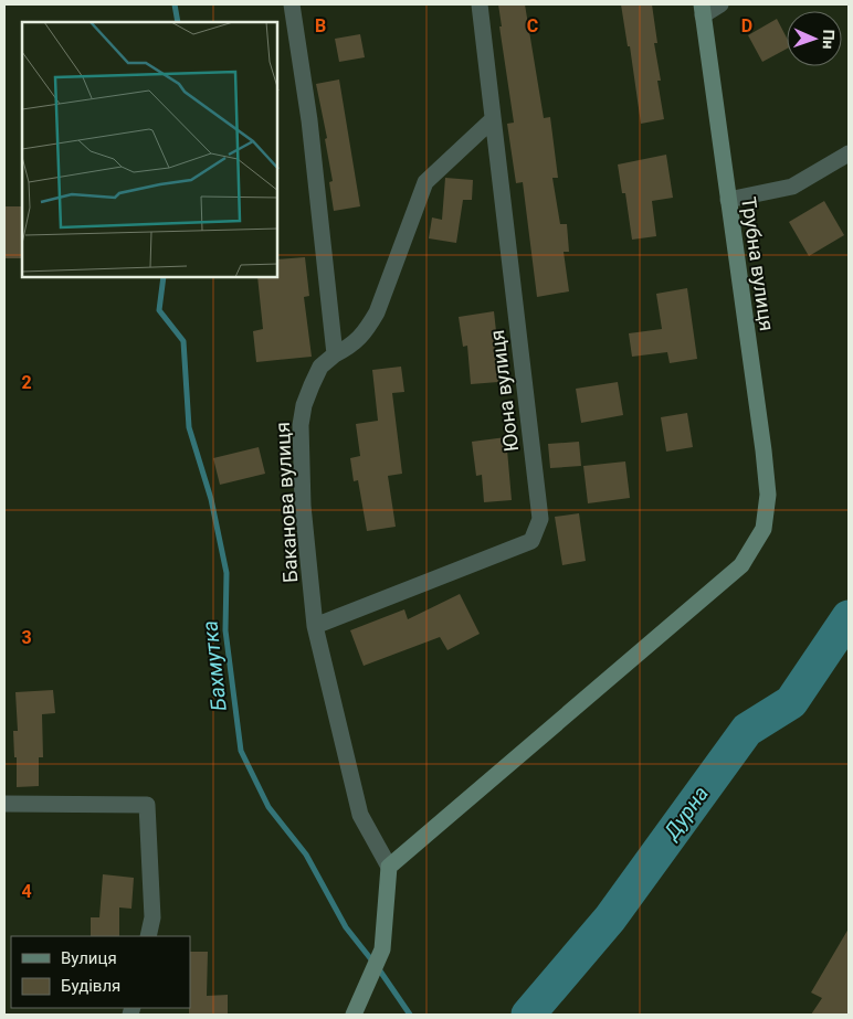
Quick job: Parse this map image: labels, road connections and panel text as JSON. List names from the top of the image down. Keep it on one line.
{"streets":{"street":["Трубна вулиця","Юона вулиця","Баканова вулиця"]},"crossings":[["Трубна вулиця","Баканова вулиця"],["Юона вулиця","Баканова вулиця"]],"water":["Бахмутка","Дурна"],"legend":["Вулиця","Будівля"],"north":"right","grid":{"columns":["B","C","D"],"rows":["2","3","4"]}}
